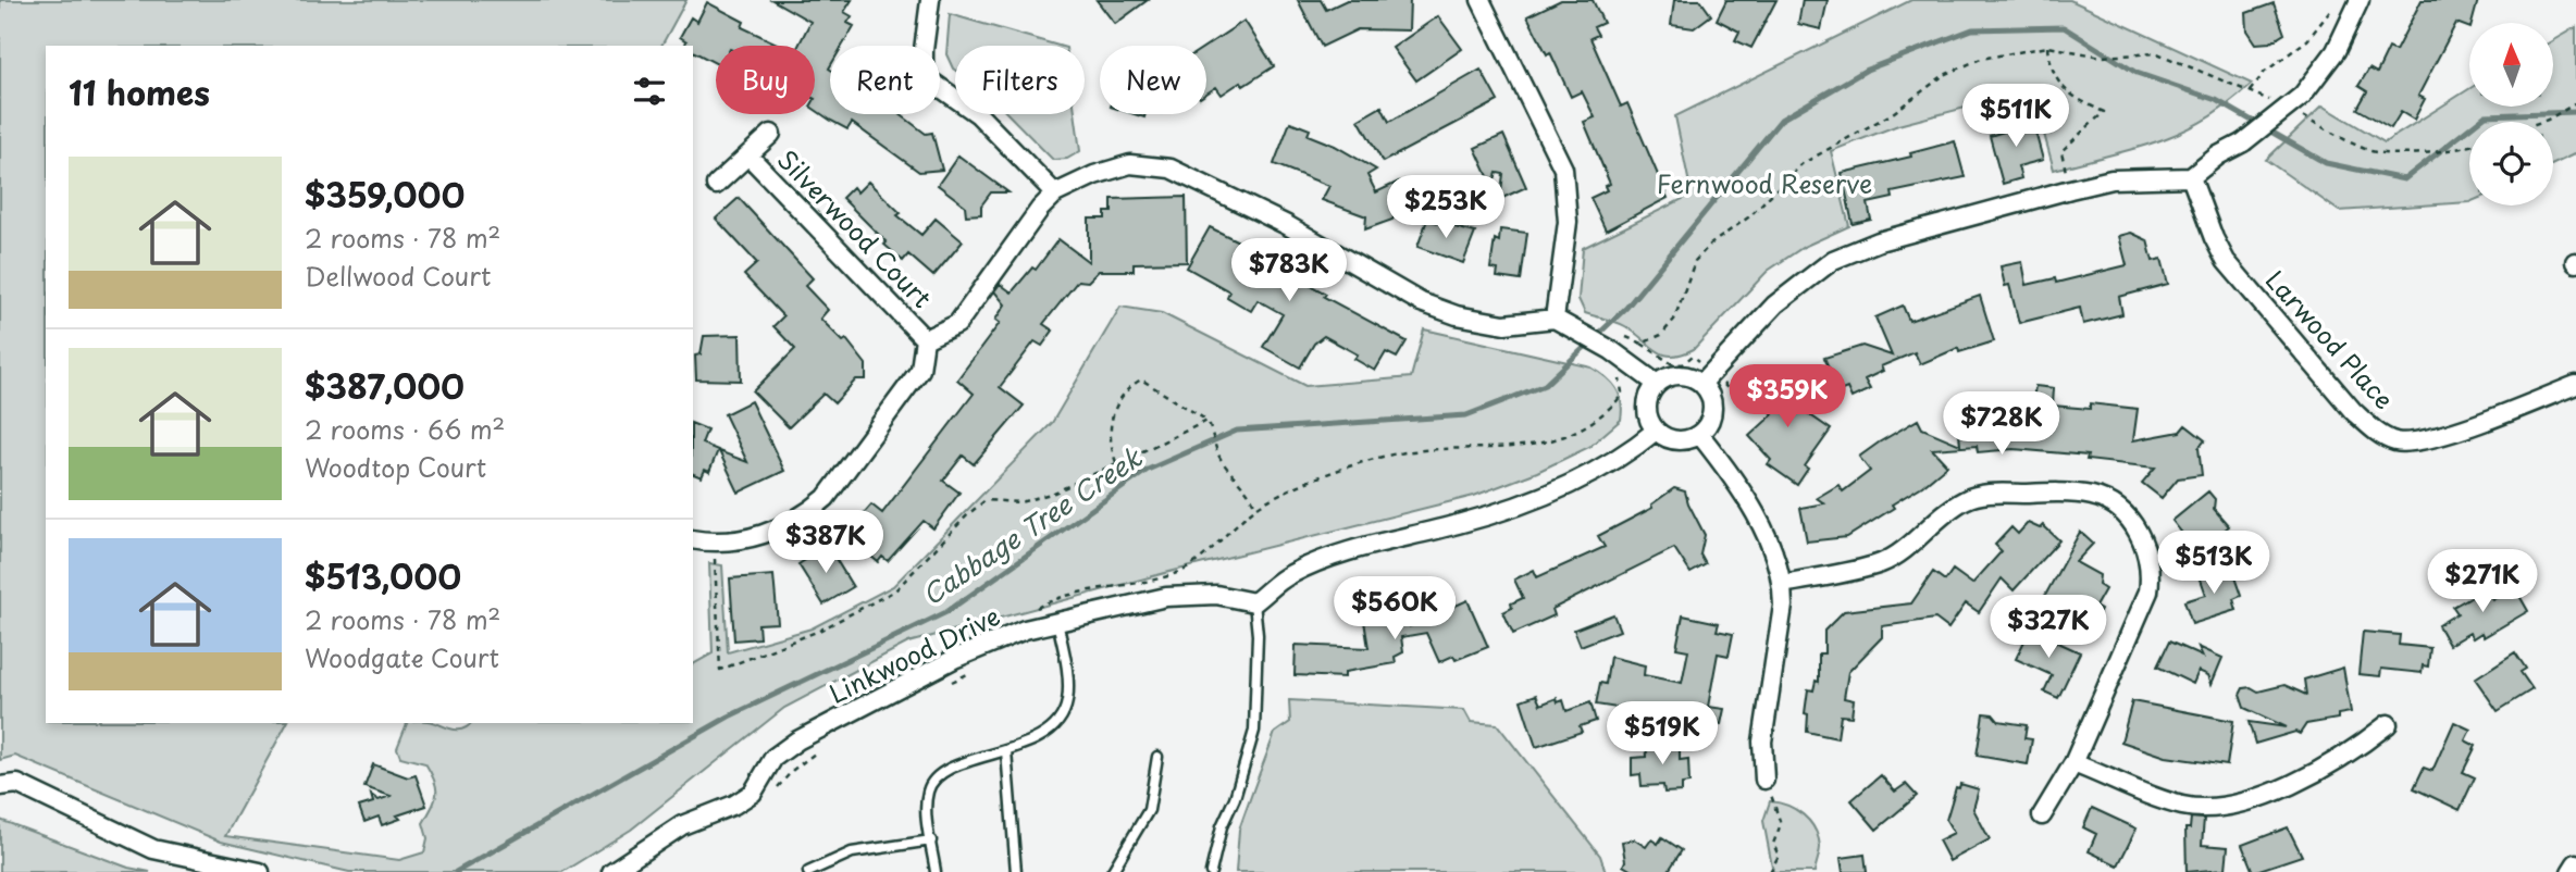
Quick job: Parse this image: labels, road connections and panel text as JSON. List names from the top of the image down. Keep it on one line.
{"streets":{"street":["Silverwood Court","Larwood Place","Linkwood Drive"]},"water":["Cabbage Tree Creek"],"parks":["Fernwood Reserve"],"north":"top","page":{"chip":["Buy","Rent","Filters","New"],"heading":"11 homes","price":["$511K","$253K","$783K","$359K","$728K","$387K","$513K","$271K","$560K","$327K","$519K"],"list":[{"name":"$359,000","note":"2 rooms · 78 m² · Dellwood Court"},{"name":"$387,000","note":"2 rooms · 66 m² · Woodtop Court"},{"name":"$513,000","note":"2 rooms · 78 m² · Woodgate Court"}]}}
